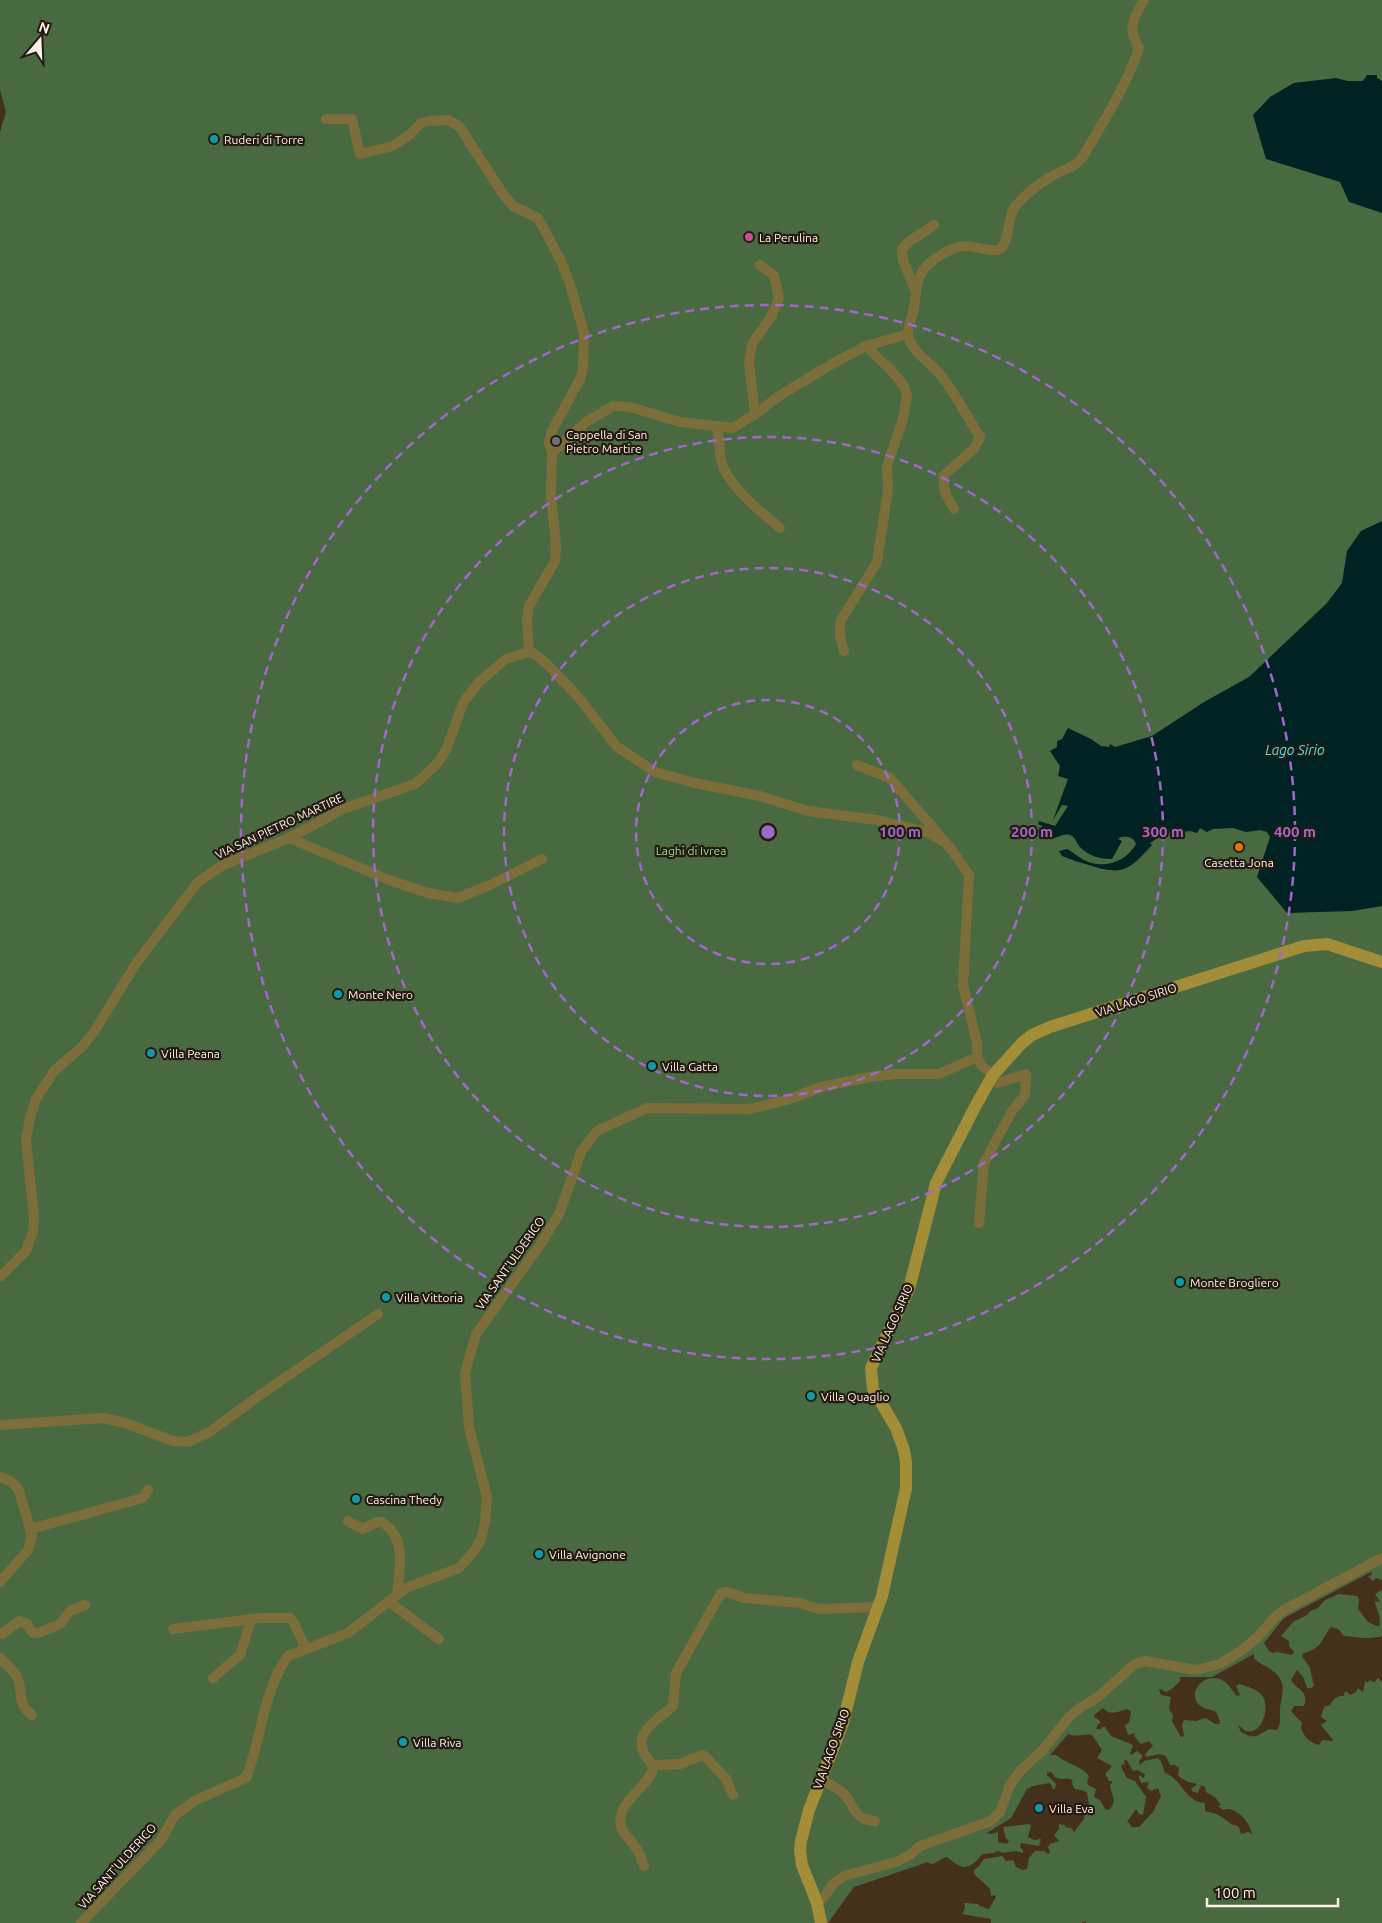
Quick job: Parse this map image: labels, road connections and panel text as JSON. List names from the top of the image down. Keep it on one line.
{"streets":{"main road":["VIA LAGO SIRIO"],"street":["VIA SAN PIETRO MARTIRE","VIA SANT'ULDERICO"]},"water":["Lago Sirio"],"parks":["Laghi di Ivrea"],"places":["Ruderi di Torre","La Perulina","Cappella di San Pietro Martire","Casetta Jona","Monte Nero","Villa Peana","Villa Gatta","Monte Brogliero","Villa Vittoria","Villa Quaglio","Cascina Thedy","Villa Avignone","Villa Riva","Villa Eva"],"scale_bar":"100 m","north":"top","rings":["100 m","200 m","300 m","400 m"]}
